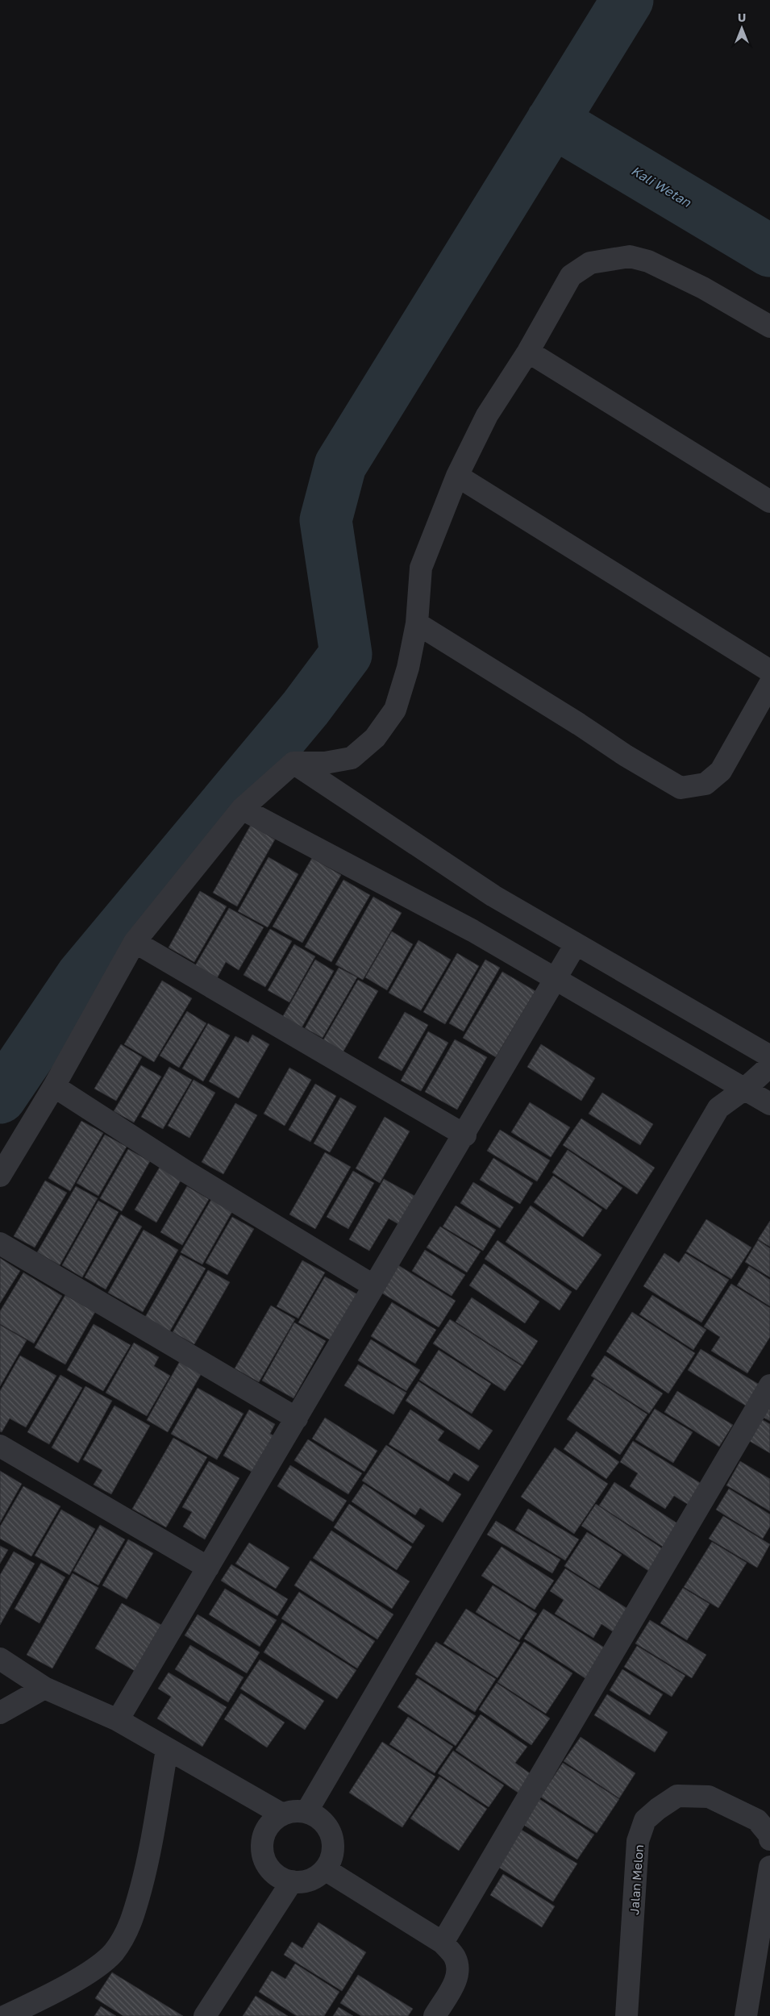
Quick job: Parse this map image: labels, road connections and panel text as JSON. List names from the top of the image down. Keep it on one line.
{"streets":{"street":["Jalan Melon"]},"water":["Kali Wetan"],"north":"top"}
